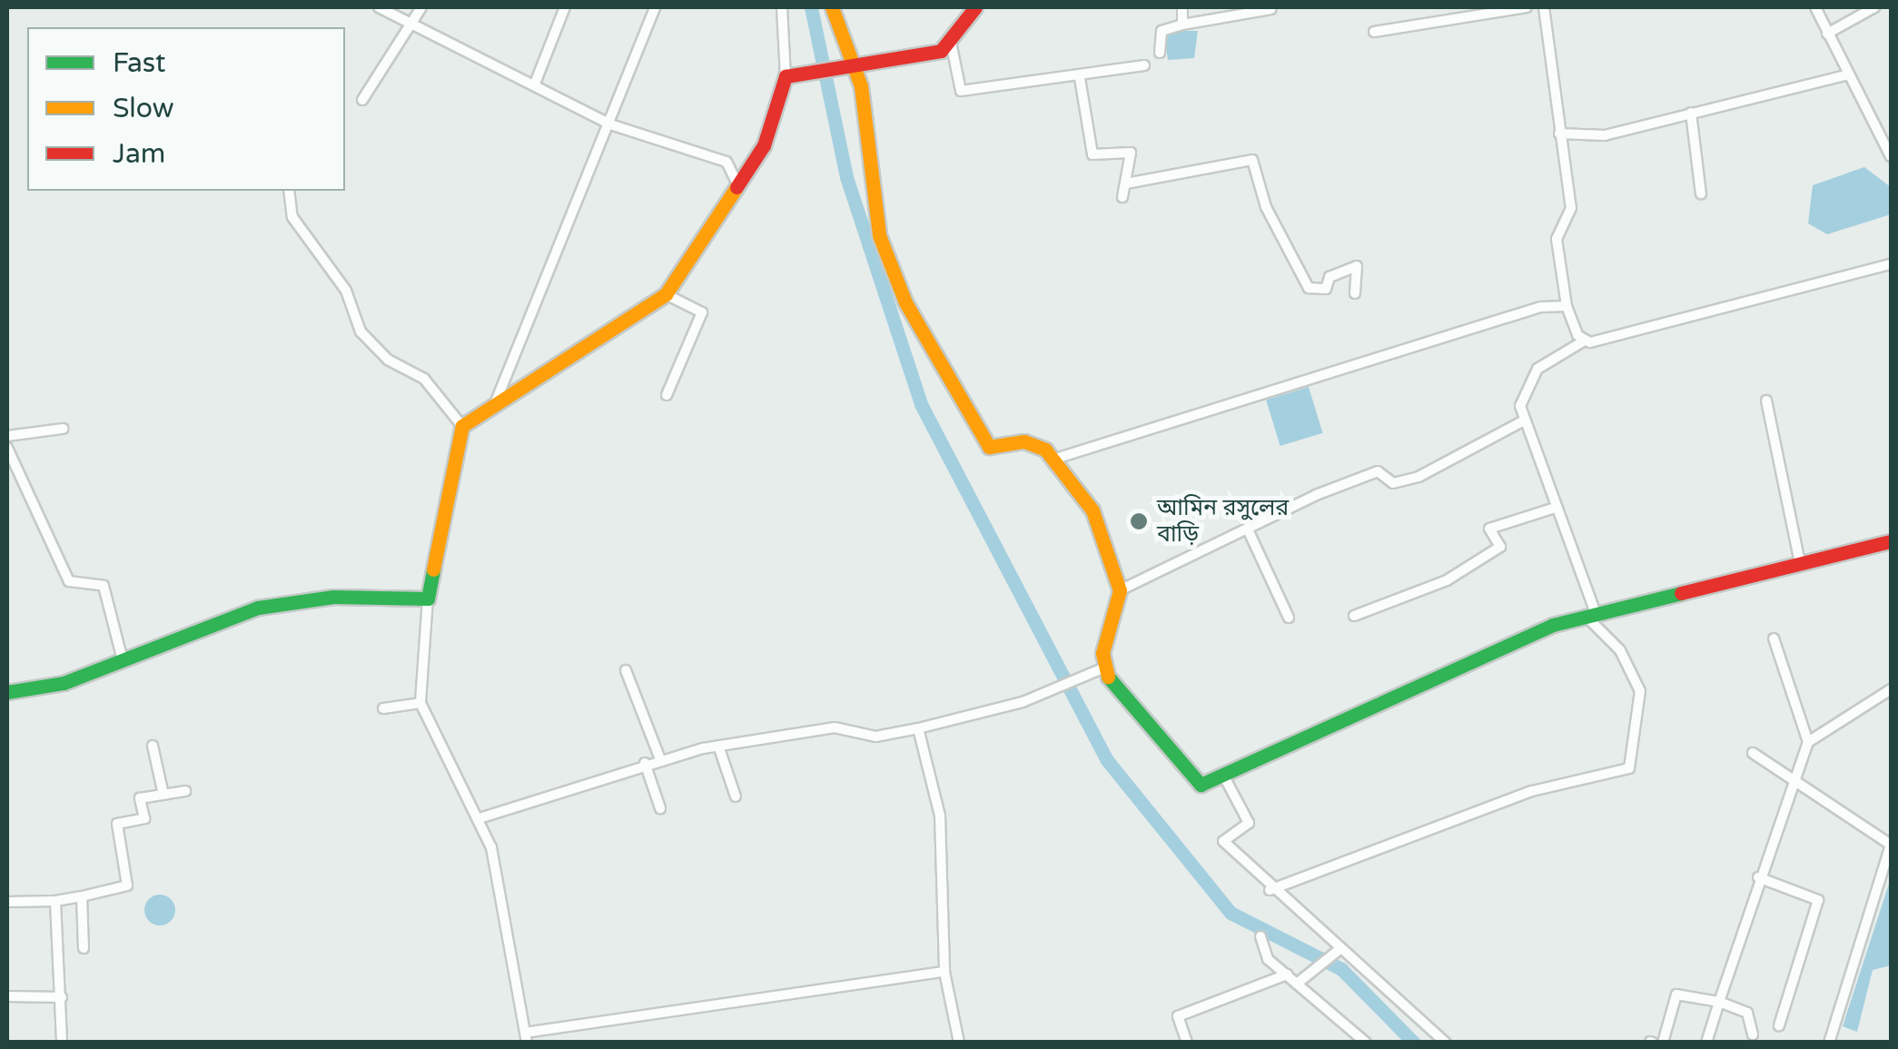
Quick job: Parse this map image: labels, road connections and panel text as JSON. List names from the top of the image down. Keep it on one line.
{"places":["আমিন রসুলের বাড়ি"],"legend":["Fast","Slow","Jam"]}
